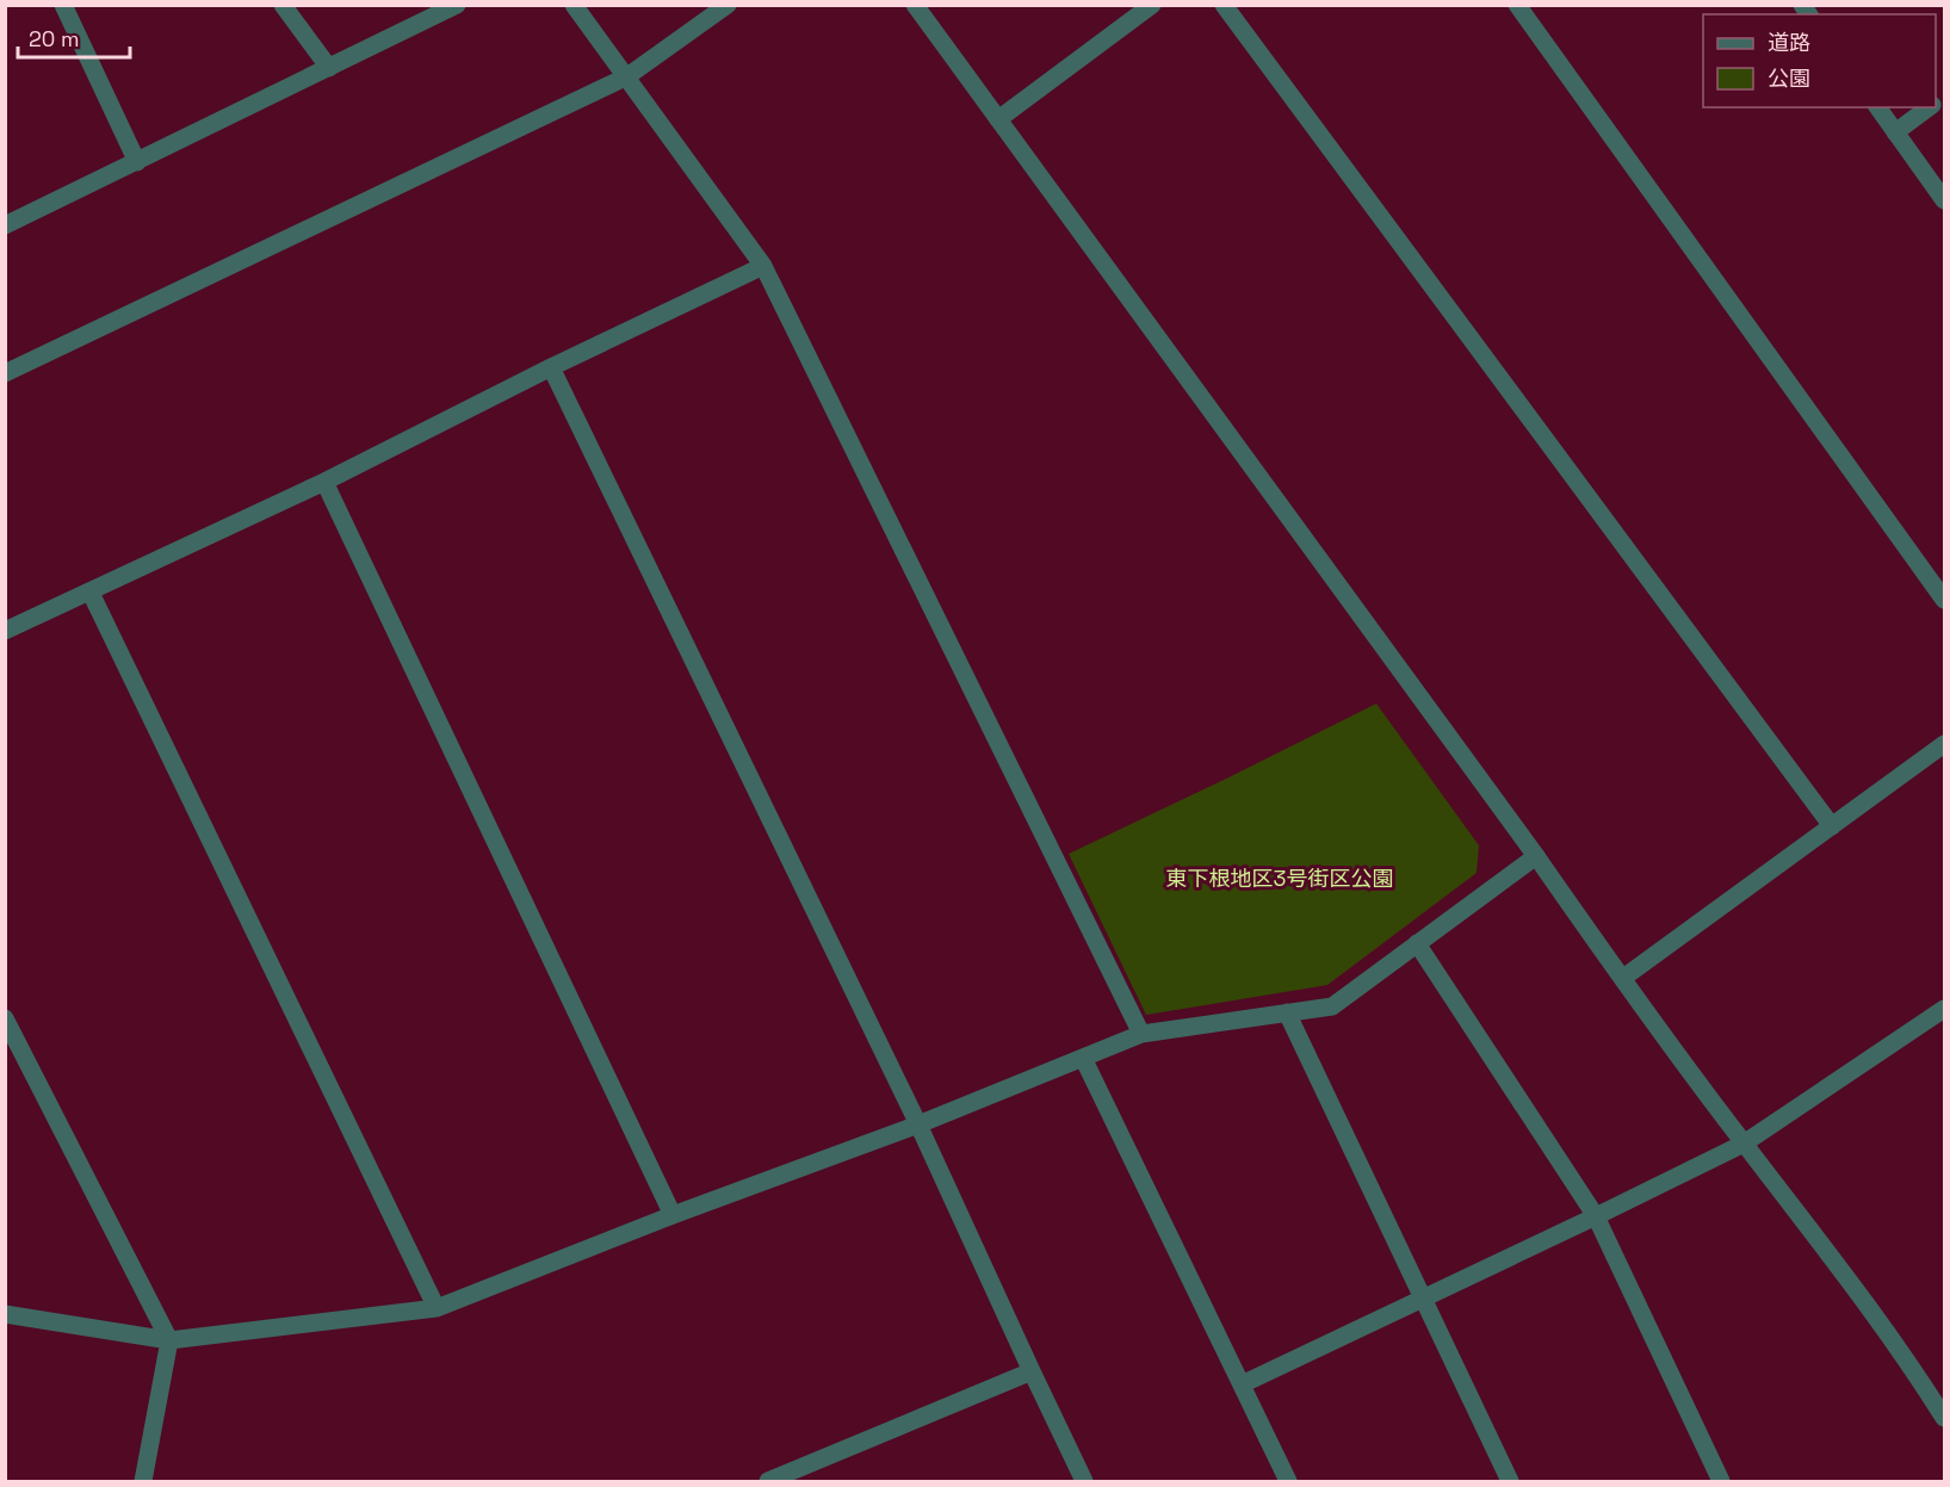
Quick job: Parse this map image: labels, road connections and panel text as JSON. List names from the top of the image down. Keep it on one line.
{"parks":["東下根地区3号街区公園"],"legend":["道路","公園"],"scale_bar":"20 m"}
